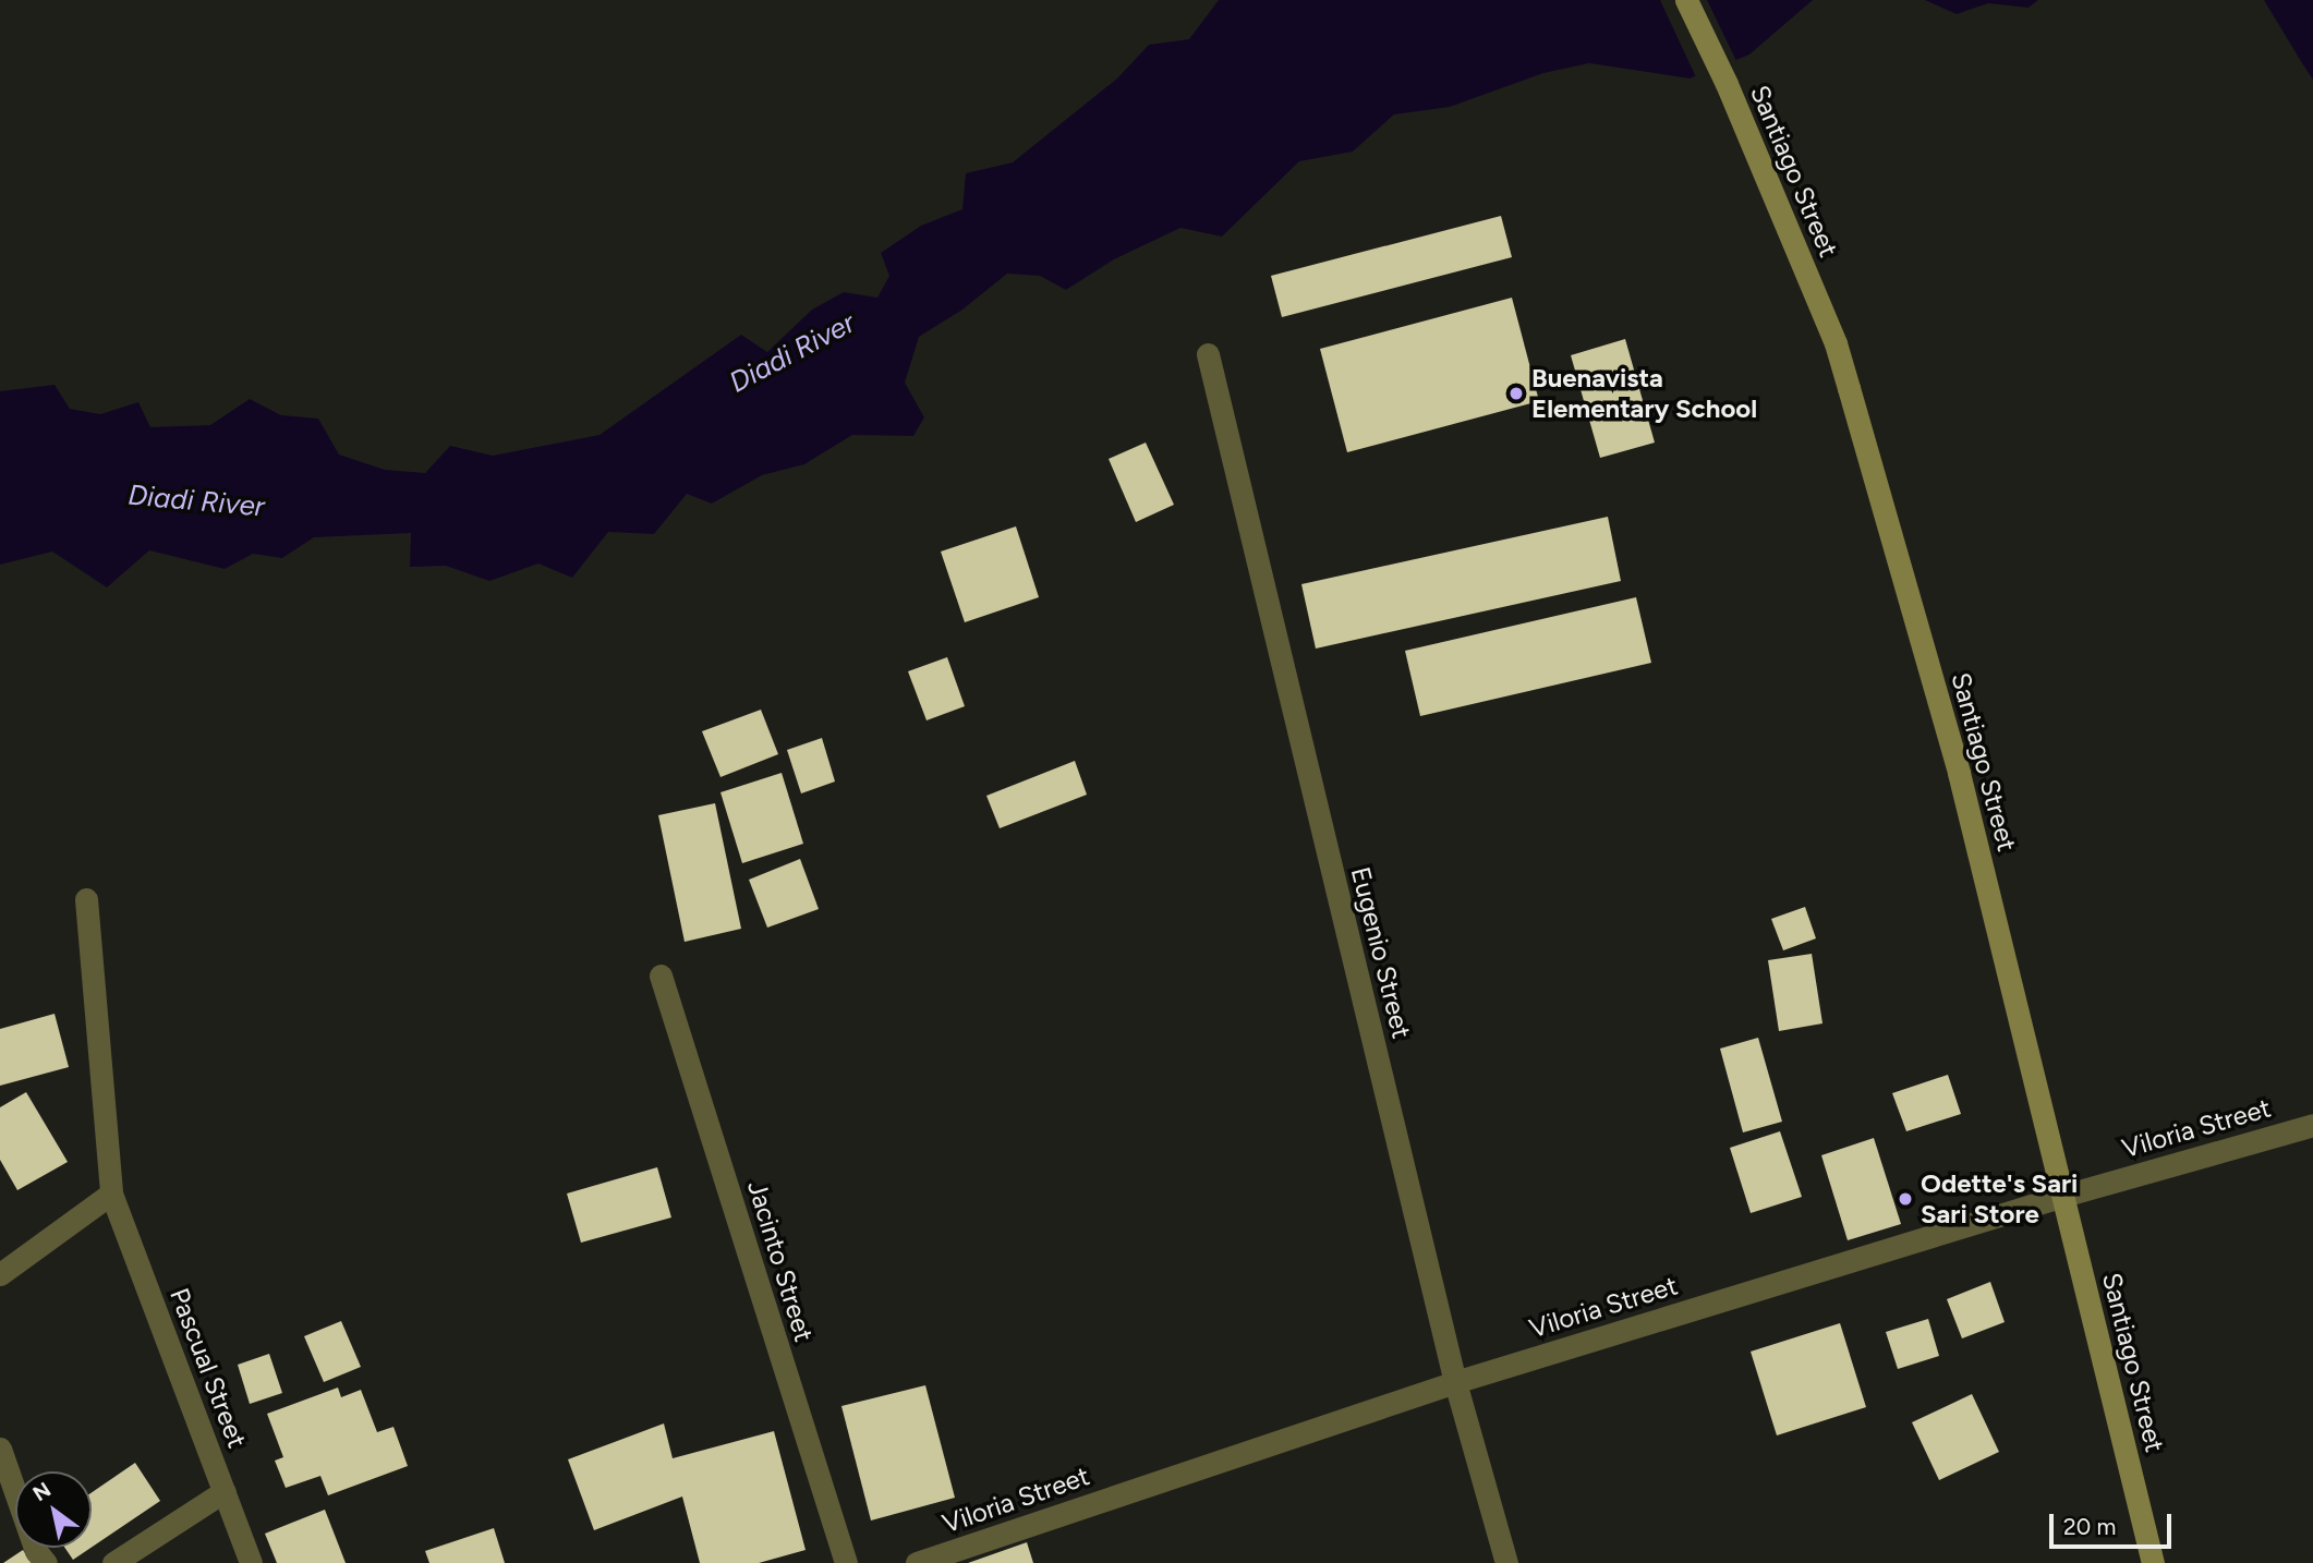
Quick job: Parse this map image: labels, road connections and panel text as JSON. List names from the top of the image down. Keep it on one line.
{"streets":{"main road":["Santiago Street"],"street":["Eugenio Street","Viloria Street","Jacinto Street","Pascual Street"]},"crossings":[["Santiago Street","Viloria Street"],["Eugenio Street","Viloria Street"]],"water":["Diadi River"],"places":["Buenavista Elementary School","Odette's Sari Sari Store"],"scale_bar":"20 m","north":"top left"}
